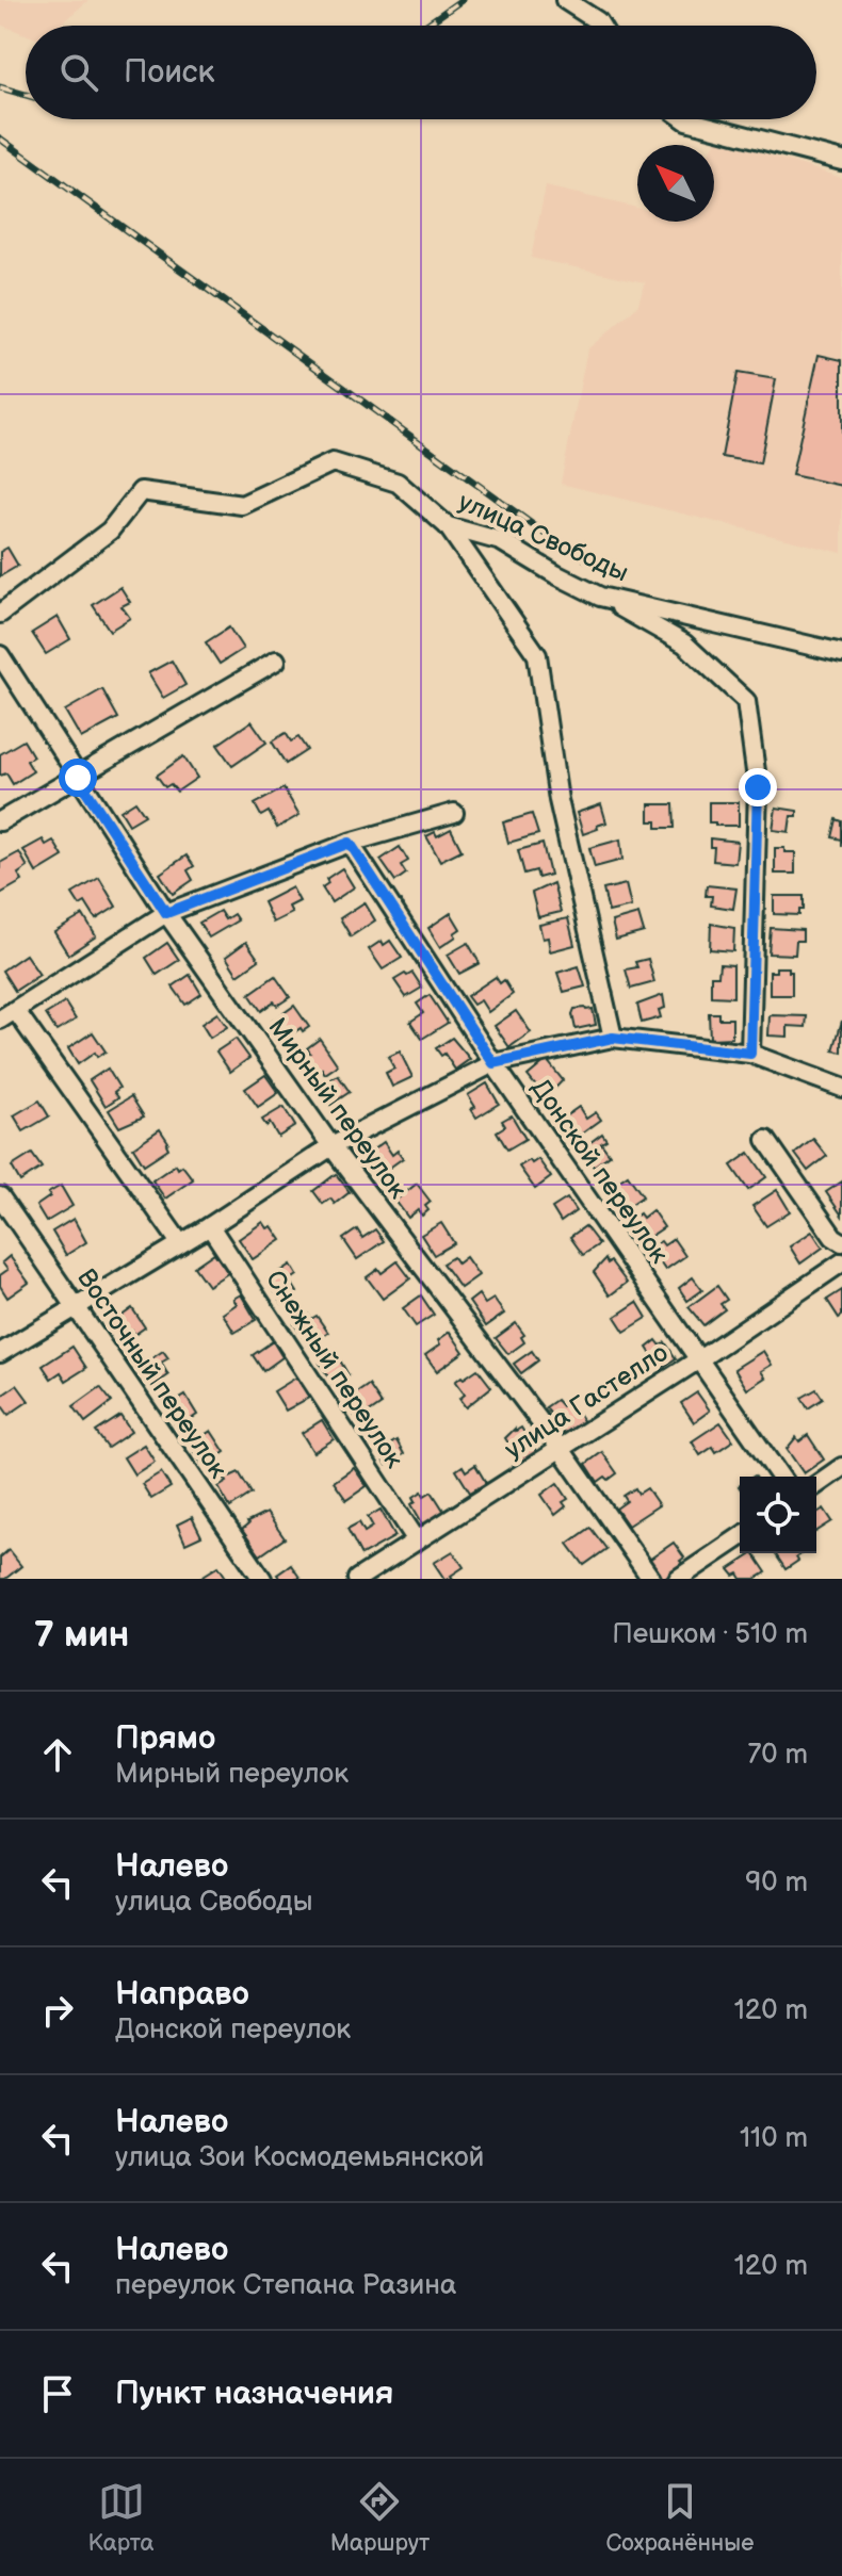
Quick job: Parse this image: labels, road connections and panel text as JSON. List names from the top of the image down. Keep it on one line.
{"streets":{"street":["улица Свободы","Мирный переулок","Донской переулок","Снежный переулок","Восточный переулок","улица Гастелло"]},"crossings":[["Мирный переулок","улица Гастелло"],["Донской переулок","улица Гастелло"],["Снежный переулок","улица Гастелло"]],"north":"top left","page":{"search":"Поиск","heading":["7 мин","Пешком · 510 m"],"list":[["Прямо","Мирный переулок","70 m"],["Налево","улица Свободы","90 m"],["Направо","Донской переулок","120 m"],["Налево","улица Зои Космодемьянской","110 m"],["Налево","переулок Степана Разина","120 m"],"Пункт назначения"],"nav":["Карта","Маршрут","Сохранённые"]}}
